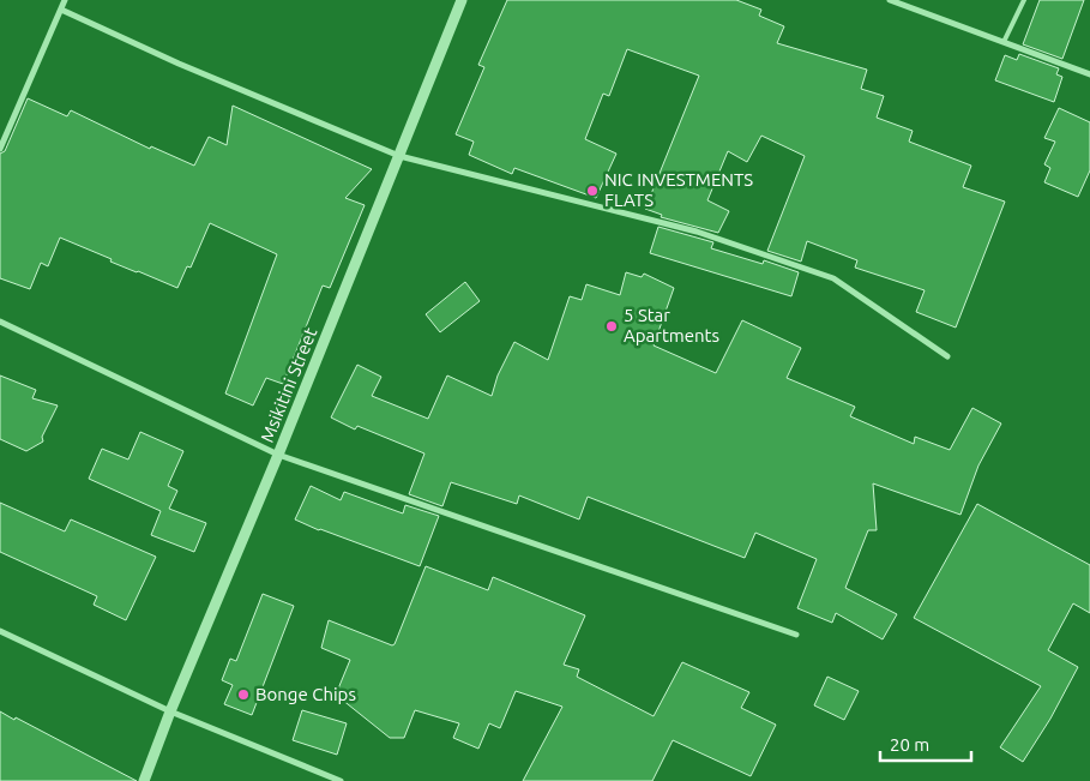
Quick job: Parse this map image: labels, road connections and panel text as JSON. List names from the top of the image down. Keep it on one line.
{"streets":{"street":["Msikitini Street"]},"places":["NIC INVESTMENTS FLATS","5 Star Apartments","Bonge Chips"],"scale_bar":"20 m"}
